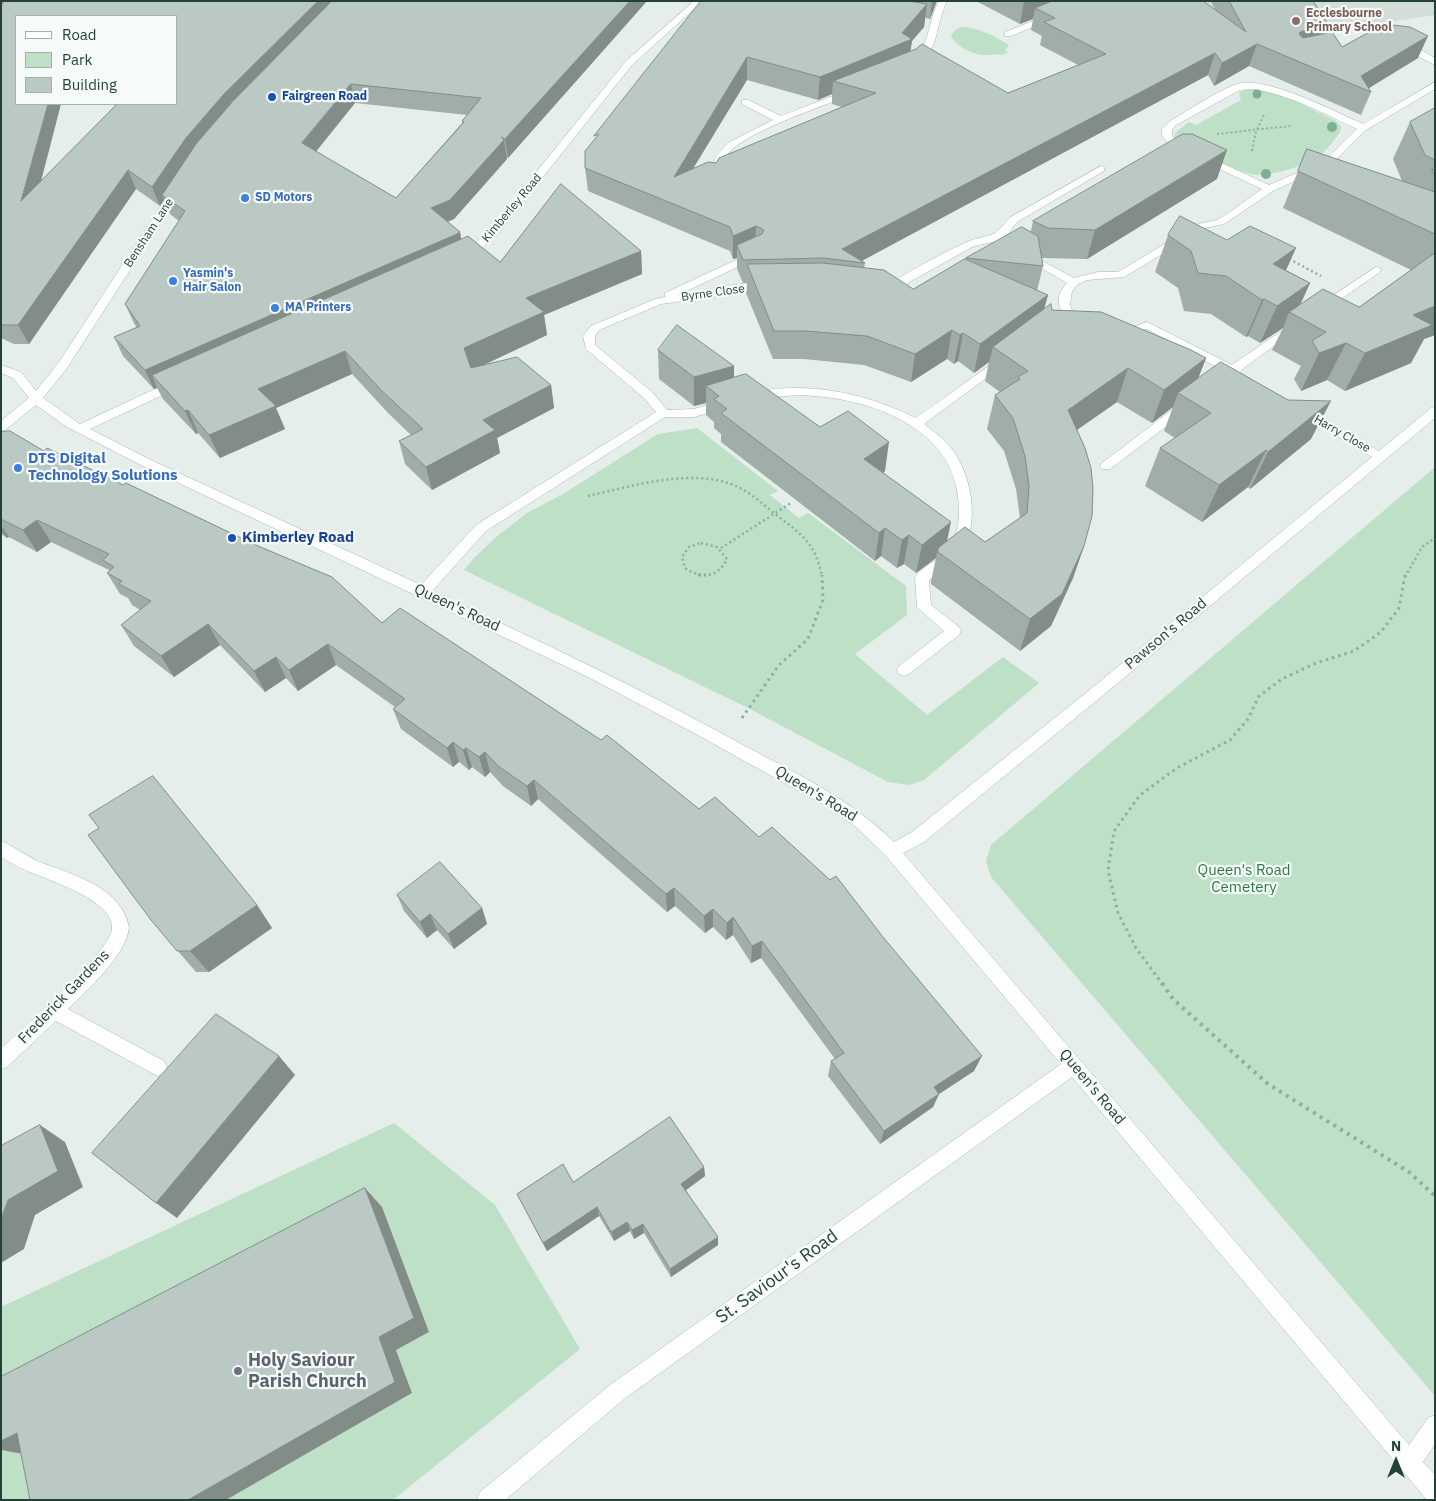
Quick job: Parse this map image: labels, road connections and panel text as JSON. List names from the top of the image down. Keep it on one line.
{"streets":{"street":["Kimberley Road","Bensham Lane","Byrne Close","Harry Close","Queen's Road","Pawson's Road","Frederick Gardens","St. Saviour's Road"]},"crossings":[["Bensham Lane","Queen's Road"],["Harry Close","Pawson's Road"],["Queen's Road","Pawson's Road"],["Queen's Road","St. Saviour's Road"]],"parks":["Queen's Road Cemetery"],"places":["Ecclesbourne Primary School","Fairgreen Road","SD Motors","Yasmin's Hair Salon","MA Printers","DTS Digital Technology Solutions","Kimberley Road","Holy Saviour Parish Church"],"legend":["Road","Park","Building"],"north":"top"}
